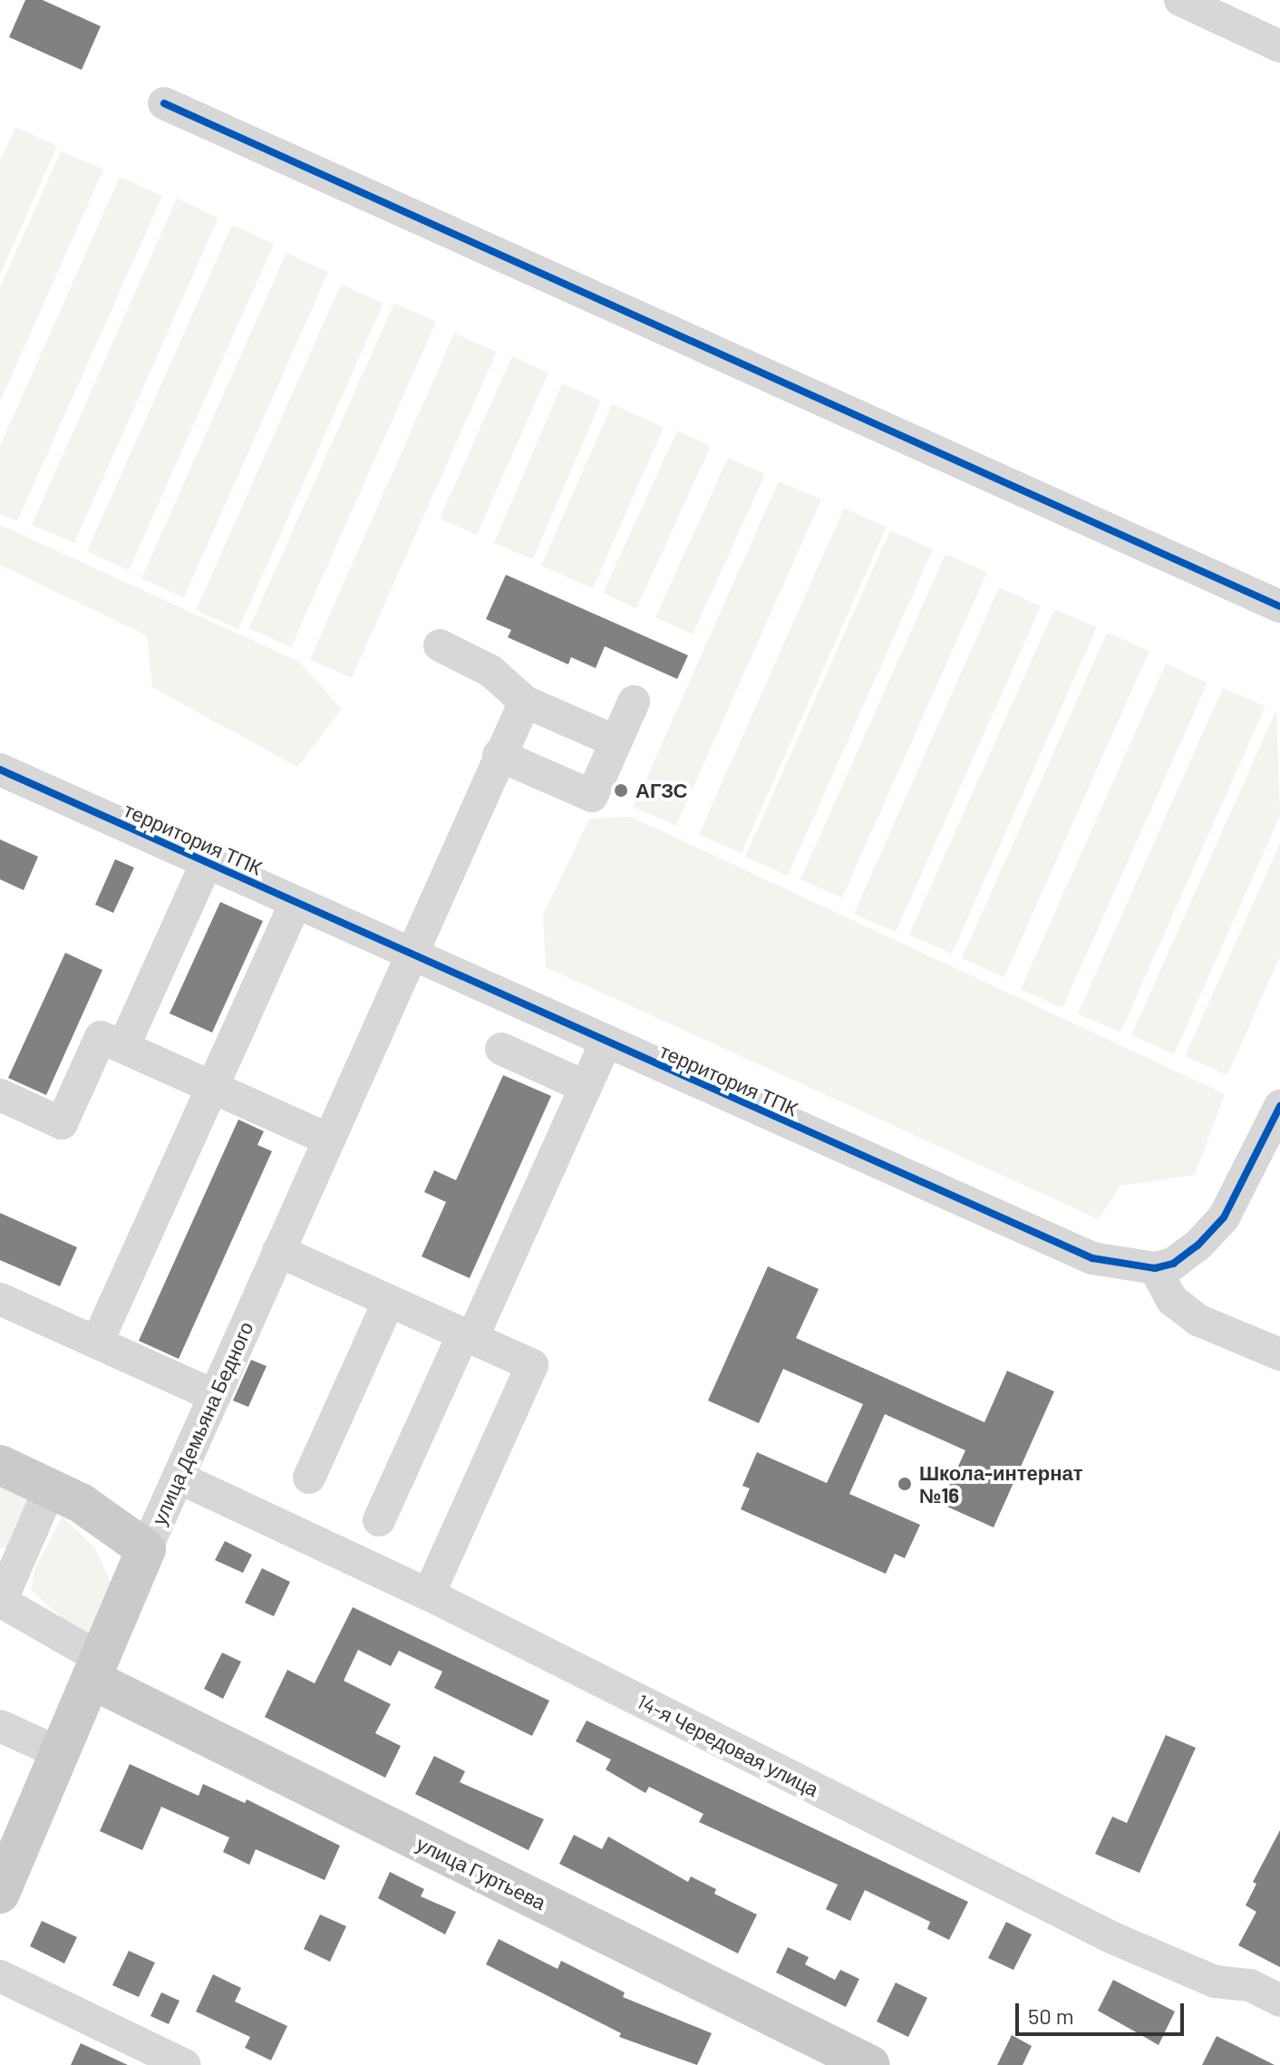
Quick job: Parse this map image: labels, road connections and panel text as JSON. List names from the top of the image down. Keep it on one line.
{"streets":{"main road":["улица Демьяна Бедного","улица Гуртьева"],"street":["территория ТПК","14-я Чередовая улица"]},"crossings":[["территория ТПК","улица Демьяна Бедного"],["улица Демьяна Бедного","14-я Чередовая улица"],["улица Демьяна Бедного","улица Гуртьева"]],"places":["АГЗС","Школа-интернат №16"],"scale_bar":"50 m"}
